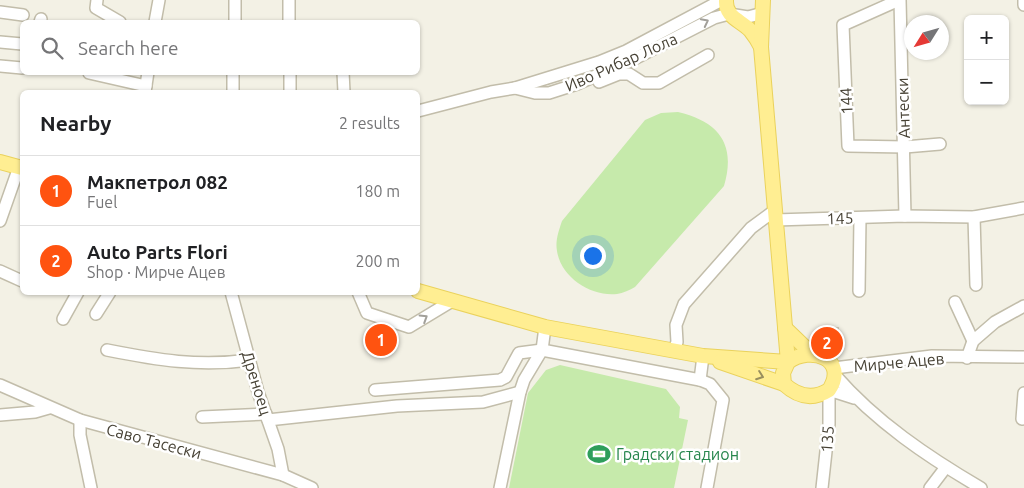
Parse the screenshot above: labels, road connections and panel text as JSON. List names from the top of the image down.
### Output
{
  "streets": {
    "street": [
      "Иво Рибар Лола",
      "144",
      "Антески",
      "145",
      "Мирче Ацев",
      "Дреноец",
      "135",
      "Саво Тасески"
    ]
  },
  "crossings": [
    ["144", "Антески"],
    ["Антески", "145"],
    ["Мирче Ацев", "135"],
    ["Дреноец", "Саво Тасески"]
  ],
  "places": {
    "sports": ["Градски стадион"]
  },
  "north": "bottom left",
  "page": {
    "map_buttons": ["+", "−"],
    "search": "Search here",
    "heading": ["Nearby", "2 results"],
    "list": [
      {
        "mark": "1",
        "name": "Макпетрол 082",
        "note": "Fuel",
        "value": "180 m"
      },
      {
        "mark": "2",
        "name": "Auto Parts Flori",
        "note": "Shop · Мирче Ацев",
        "value": "200 m"
      }
    ],
    "pins": ["1", "2"]
  }
}
